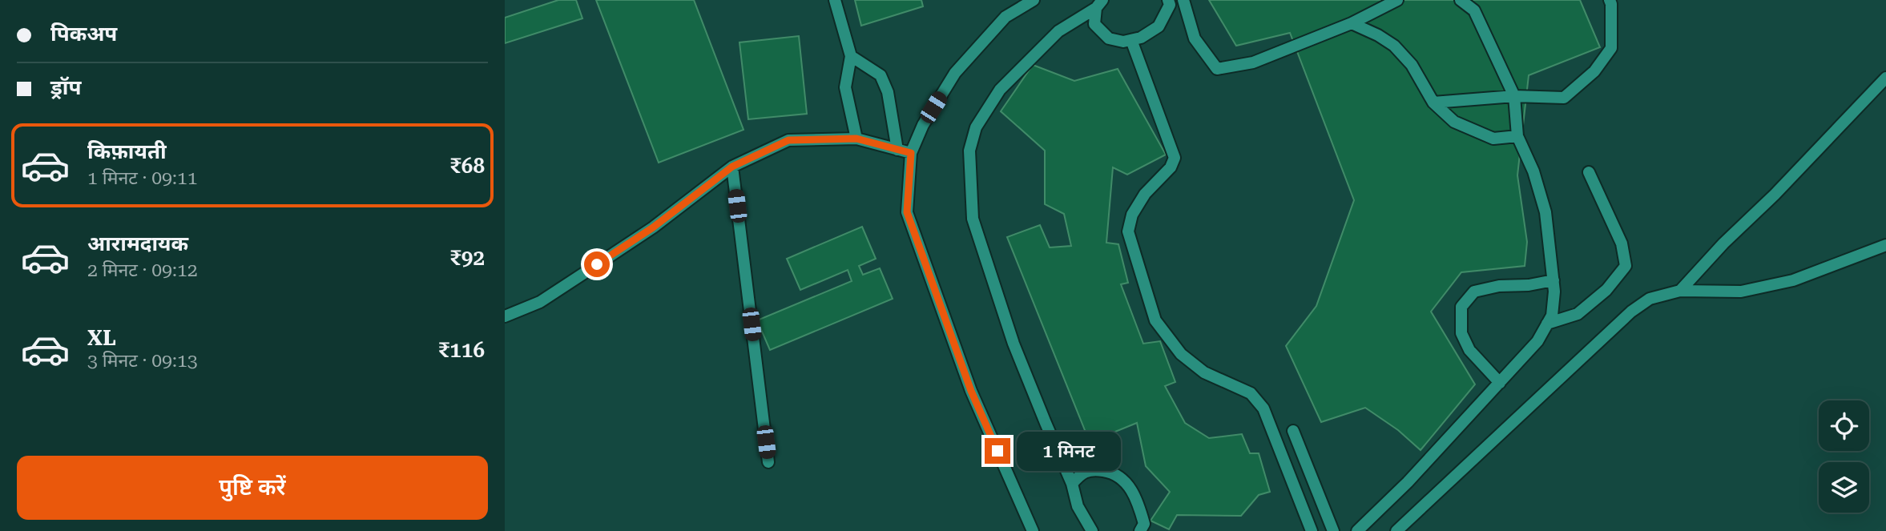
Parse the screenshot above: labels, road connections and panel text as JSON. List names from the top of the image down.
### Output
{
  "page": {
    "banner": ["पिकअप", "ड्रॉप"],
    "list": [
      {
        "name": "किफ़ायती",
        "note": "1 मिनट · 09:11",
        "value": "₹68"
      },
      {
        "name": "आरामदायक",
        "note": "2 मिनट · 09:12",
        "value": "₹92"
      },
      {
        "name": "XL",
        "note": "3 मिनट · 09:13",
        "value": "₹116"
      }
    ],
    "bubble": "1 मिनट",
    "buttons": "पुष्टि करें"
  }
}
